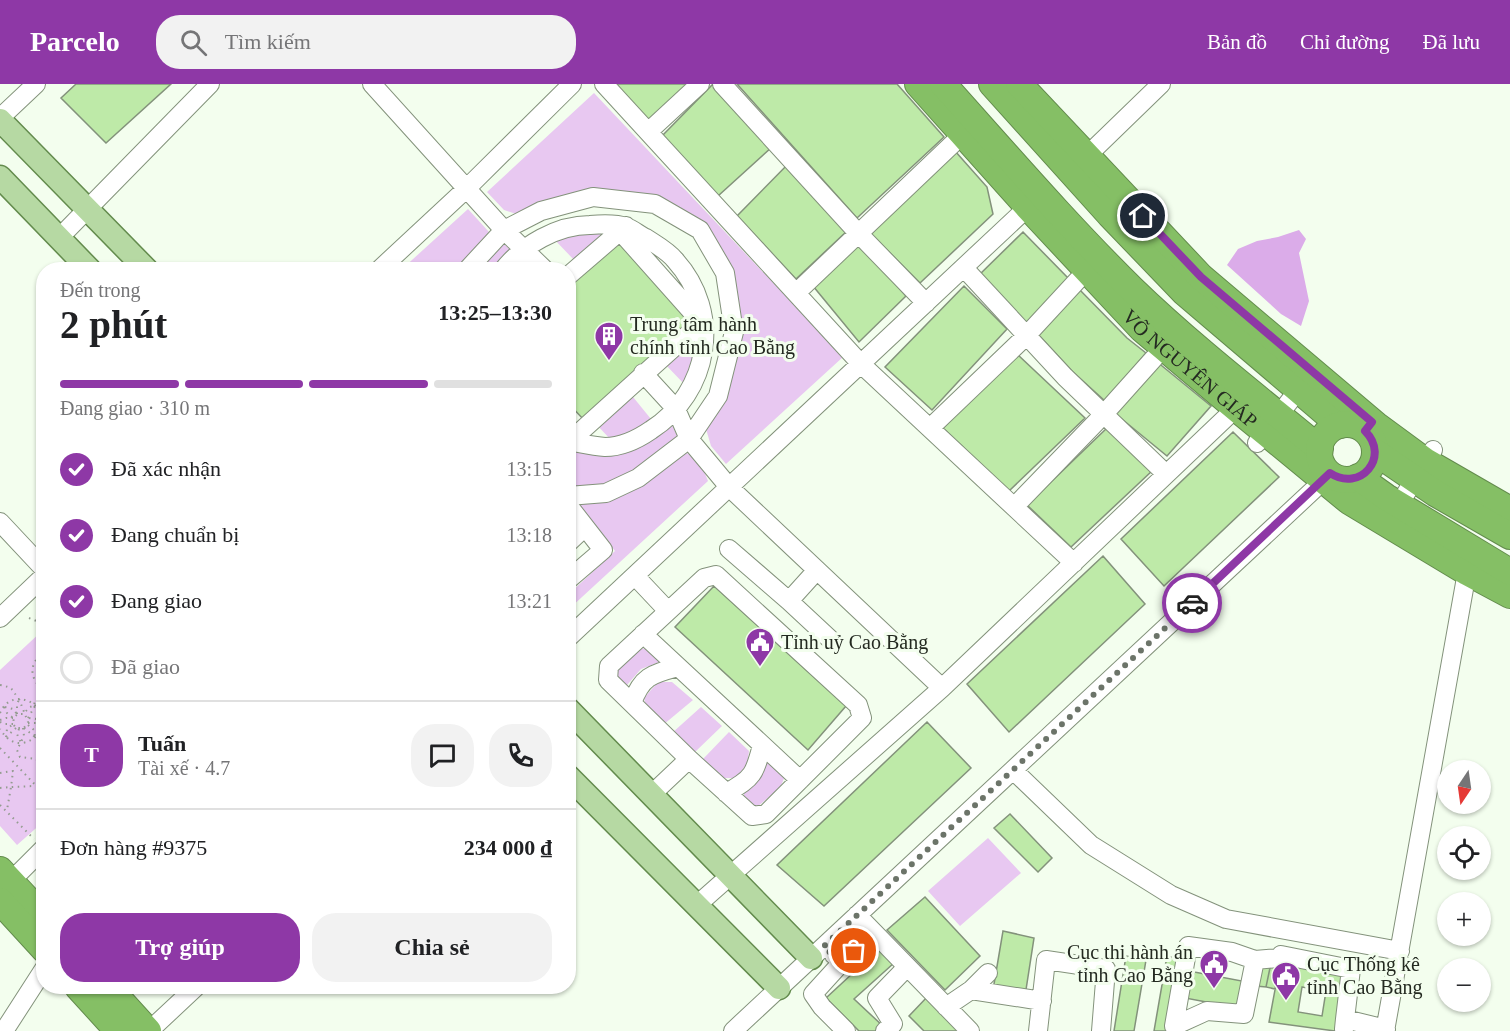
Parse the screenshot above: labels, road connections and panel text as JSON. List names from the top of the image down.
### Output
{
  "streets": {
    "highway": ["VÕ NGUYÊN GIÁP"]
  },
  "places": {
    "building": ["Trung tâm hành chính tỉnh Cao Bằng"],
    "public building": ["Tỉnh uỷ Cao Bằng", "Cục thi hành án tỉnh Cao Bằng", "Cục Thống kê tỉnh Cao Bằng"]
  },
  "north": "bottom",
  "page": {
    "header": "Parcelo",
    "search": "Tìm kiếm",
    "nav": ["Bản đồ", "Chỉ đường", "Đã lưu"],
    "heading": ["2 phút", "Đến trong", "13:25–13:30"],
    "panel": [
      "Tuấn",
      "Tài xế · 4.7",
      "Đơn hàng #9375",
      "234 000 ₫"
    ],
    "bar": "Đang giao · 310 m",
    "list": [
      ["Đã xác nhận", "13:15"],
      ["Đang chuẩn bị", "13:18"],
      ["Đang giao", "13:21"],
      "Đã giao"
    ],
    "round": "T",
    "map_buttons": ["+", "−"],
    "buttons": ["Trợ giúp", "Chia sẻ"]
  }
}
